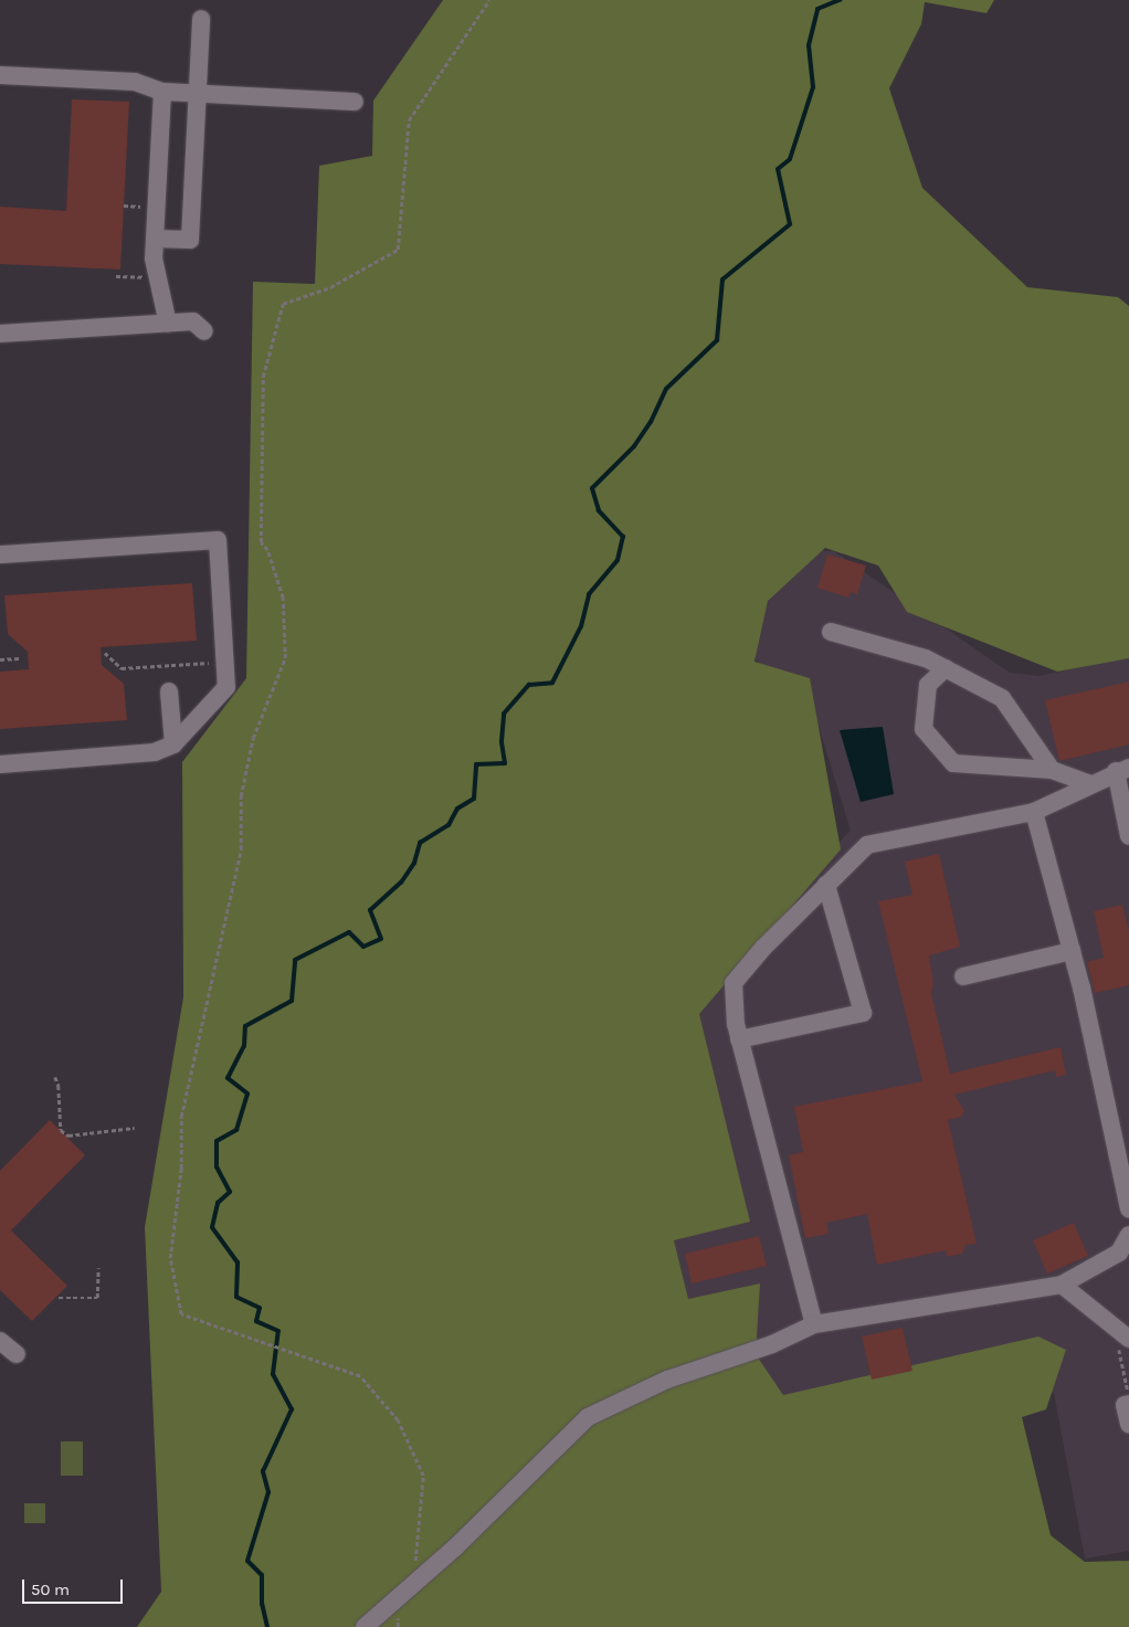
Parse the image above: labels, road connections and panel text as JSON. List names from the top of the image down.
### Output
{
  "scale_bar": "50 m"
}
